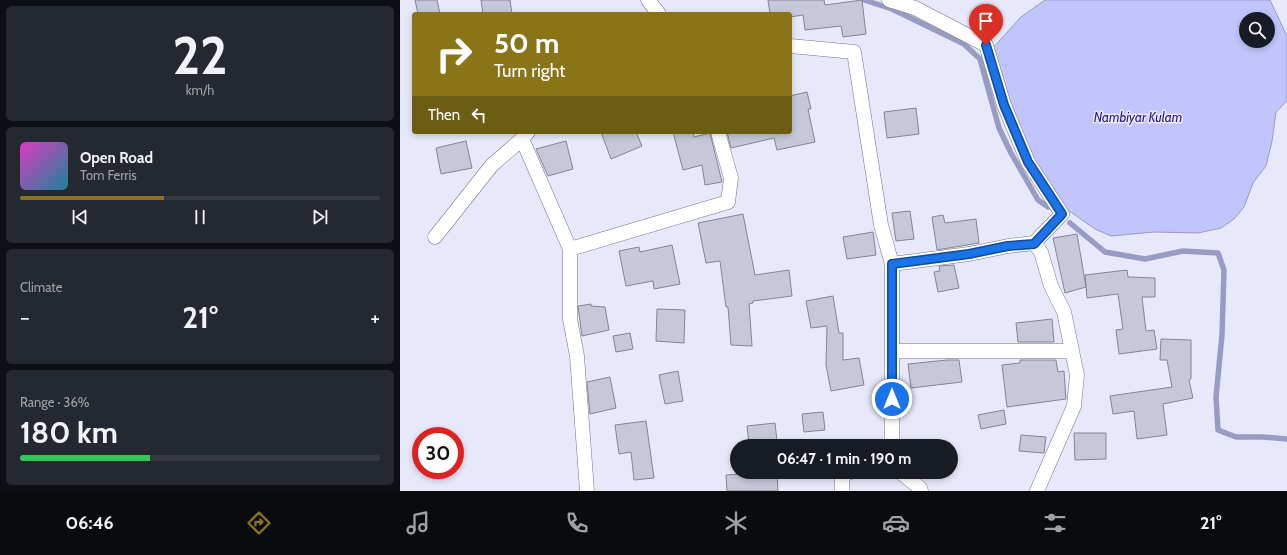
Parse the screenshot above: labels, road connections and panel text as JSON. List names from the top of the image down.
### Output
{
  "water": ["Nambiyar Kulam"],
  "page": {
    "tile": [
      ["22", "km/h"],
      "Climate",
      ["Range · 36%", "180 km"]
    ],
    "turn": ["50 m", "Turn right"],
    "then": "Then",
    "song": ["Open Road", "Tom Ferris"],
    "heat": ["−", "21°", "+"],
    "limit": "30",
    "trip": "06:47 · 1 min · 190 m",
    "tabs": ["06:46", "21°"]
  }
}
